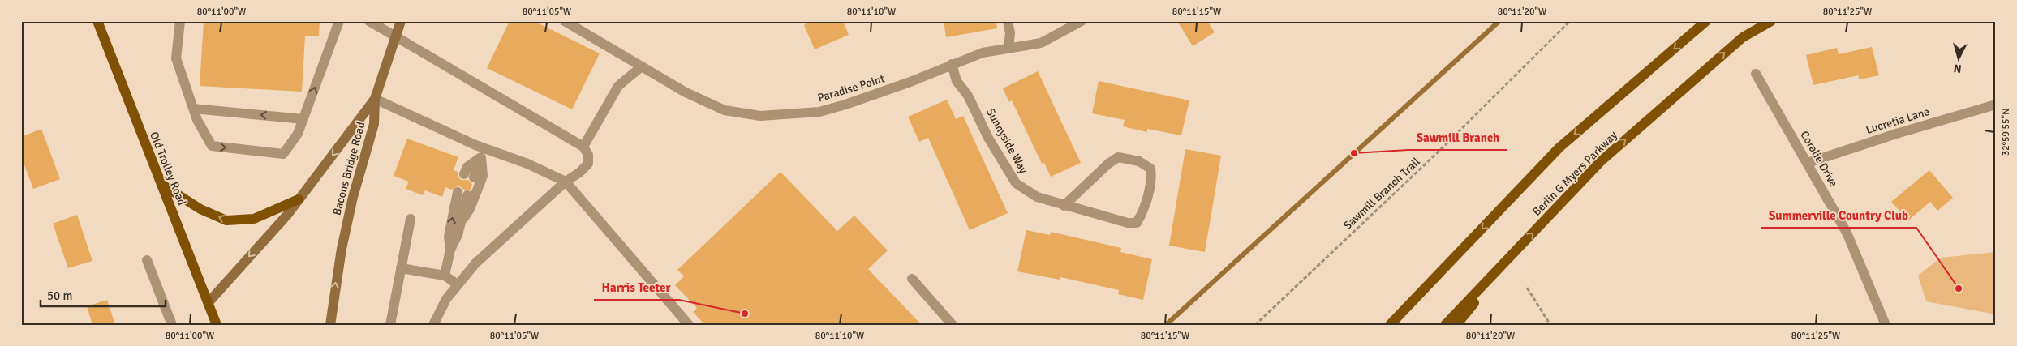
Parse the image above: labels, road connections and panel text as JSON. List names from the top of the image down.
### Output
{
  "streets": {
    "main road": ["Old Trolley Road", "Bacons Bridge Road", "Berlin G Myers Parkway"],
    "street": [
      "Paradise Point",
      "Lucretia Lane",
      "Sunnyside Way",
      "Coralie Drive"
    ],
    "path": ["Sawmill Branch Trail"]
  },
  "crossings": [
    ["Paradise Point", "Sunnyside Way"],
    ["Lucretia Lane", "Coralie Drive"]
  ],
  "one_way": ["Bacons Bridge Road"],
  "places": ["Sawmill Branch", "Summerville Country Club", "Harris Teeter"],
  "scale_bar": "50 m",
  "north": "bottom",
  "coordinates": [
    "80°11'00\"W",
    "80°11'05\"W",
    "80°11'10\"W",
    "80°11'15\"W",
    "80°11'20\"W",
    "80°11'25\"W",
    "32°59'55\"N"
  ]
}
